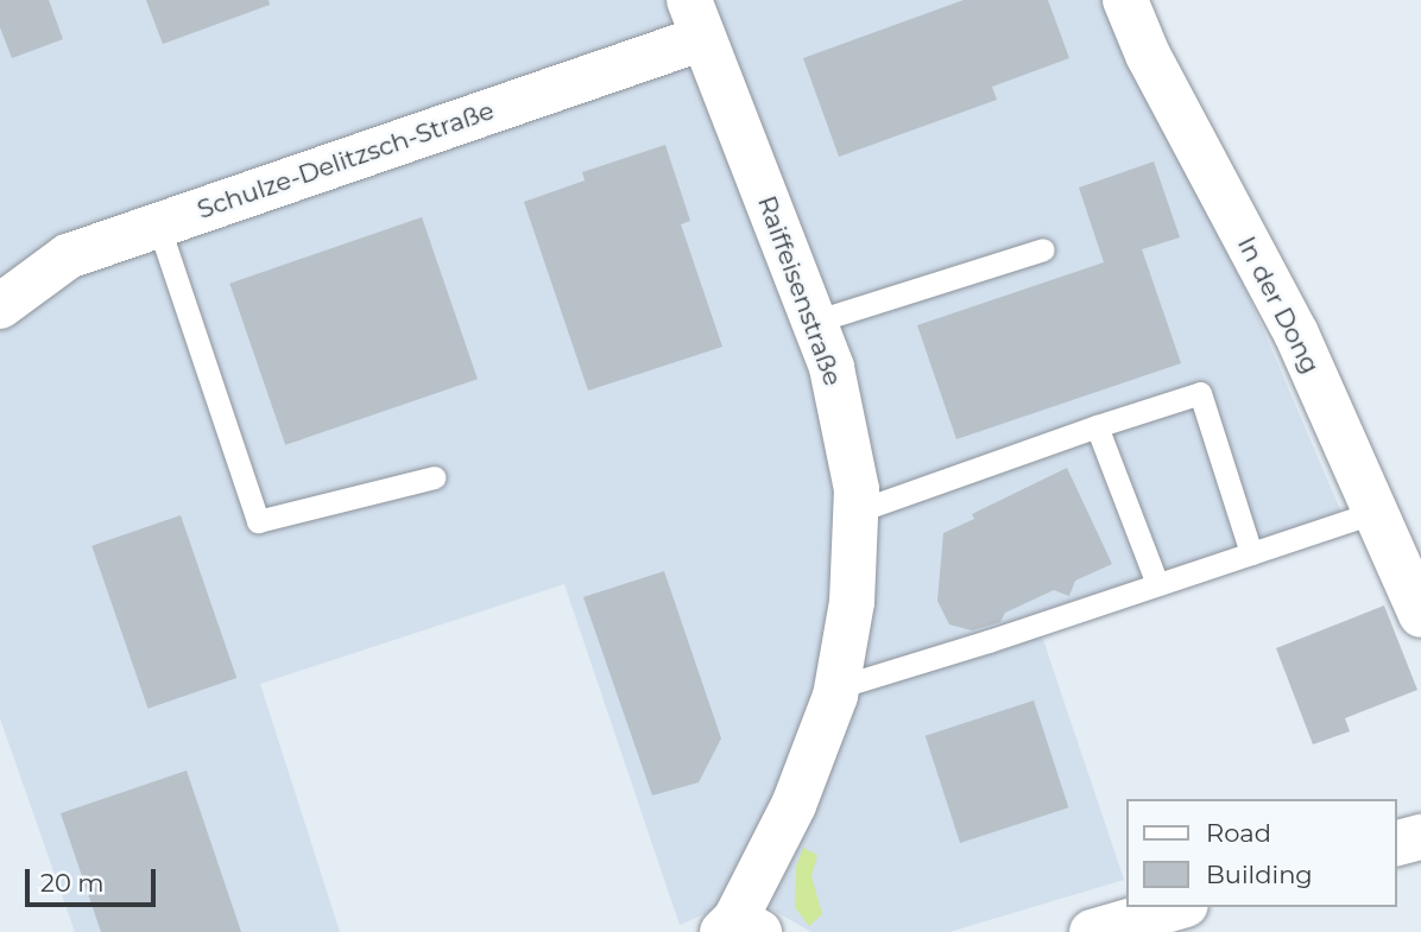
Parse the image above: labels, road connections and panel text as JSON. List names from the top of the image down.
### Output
{
  "streets": {
    "street": ["Schulze-Delitzsch-Straße", "Raiffeisenstraße", "In der Dong"]
  },
  "crossings": [
    ["Schulze-Delitzsch-Straße", "Raiffeisenstraße"]
  ],
  "legend": ["Road", "Building"],
  "scale_bar": "20 m"
}
